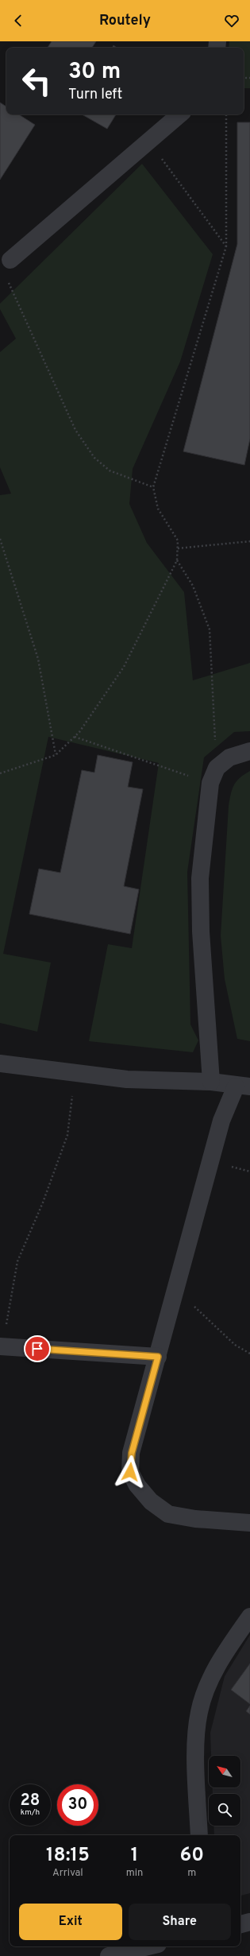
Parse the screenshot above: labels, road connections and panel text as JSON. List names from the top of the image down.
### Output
{
  "north": "top left",
  "page": {
    "header": "Routely",
    "turn": ["30 m", "Turn left"],
    "speed": "28 km/h",
    "limit": "30",
    "eta": [
      "18:15",
      "Arrival",
      "1",
      "min",
      "60",
      "m"
    ],
    "buttons": ["Exit", "Share"]
  }
}
